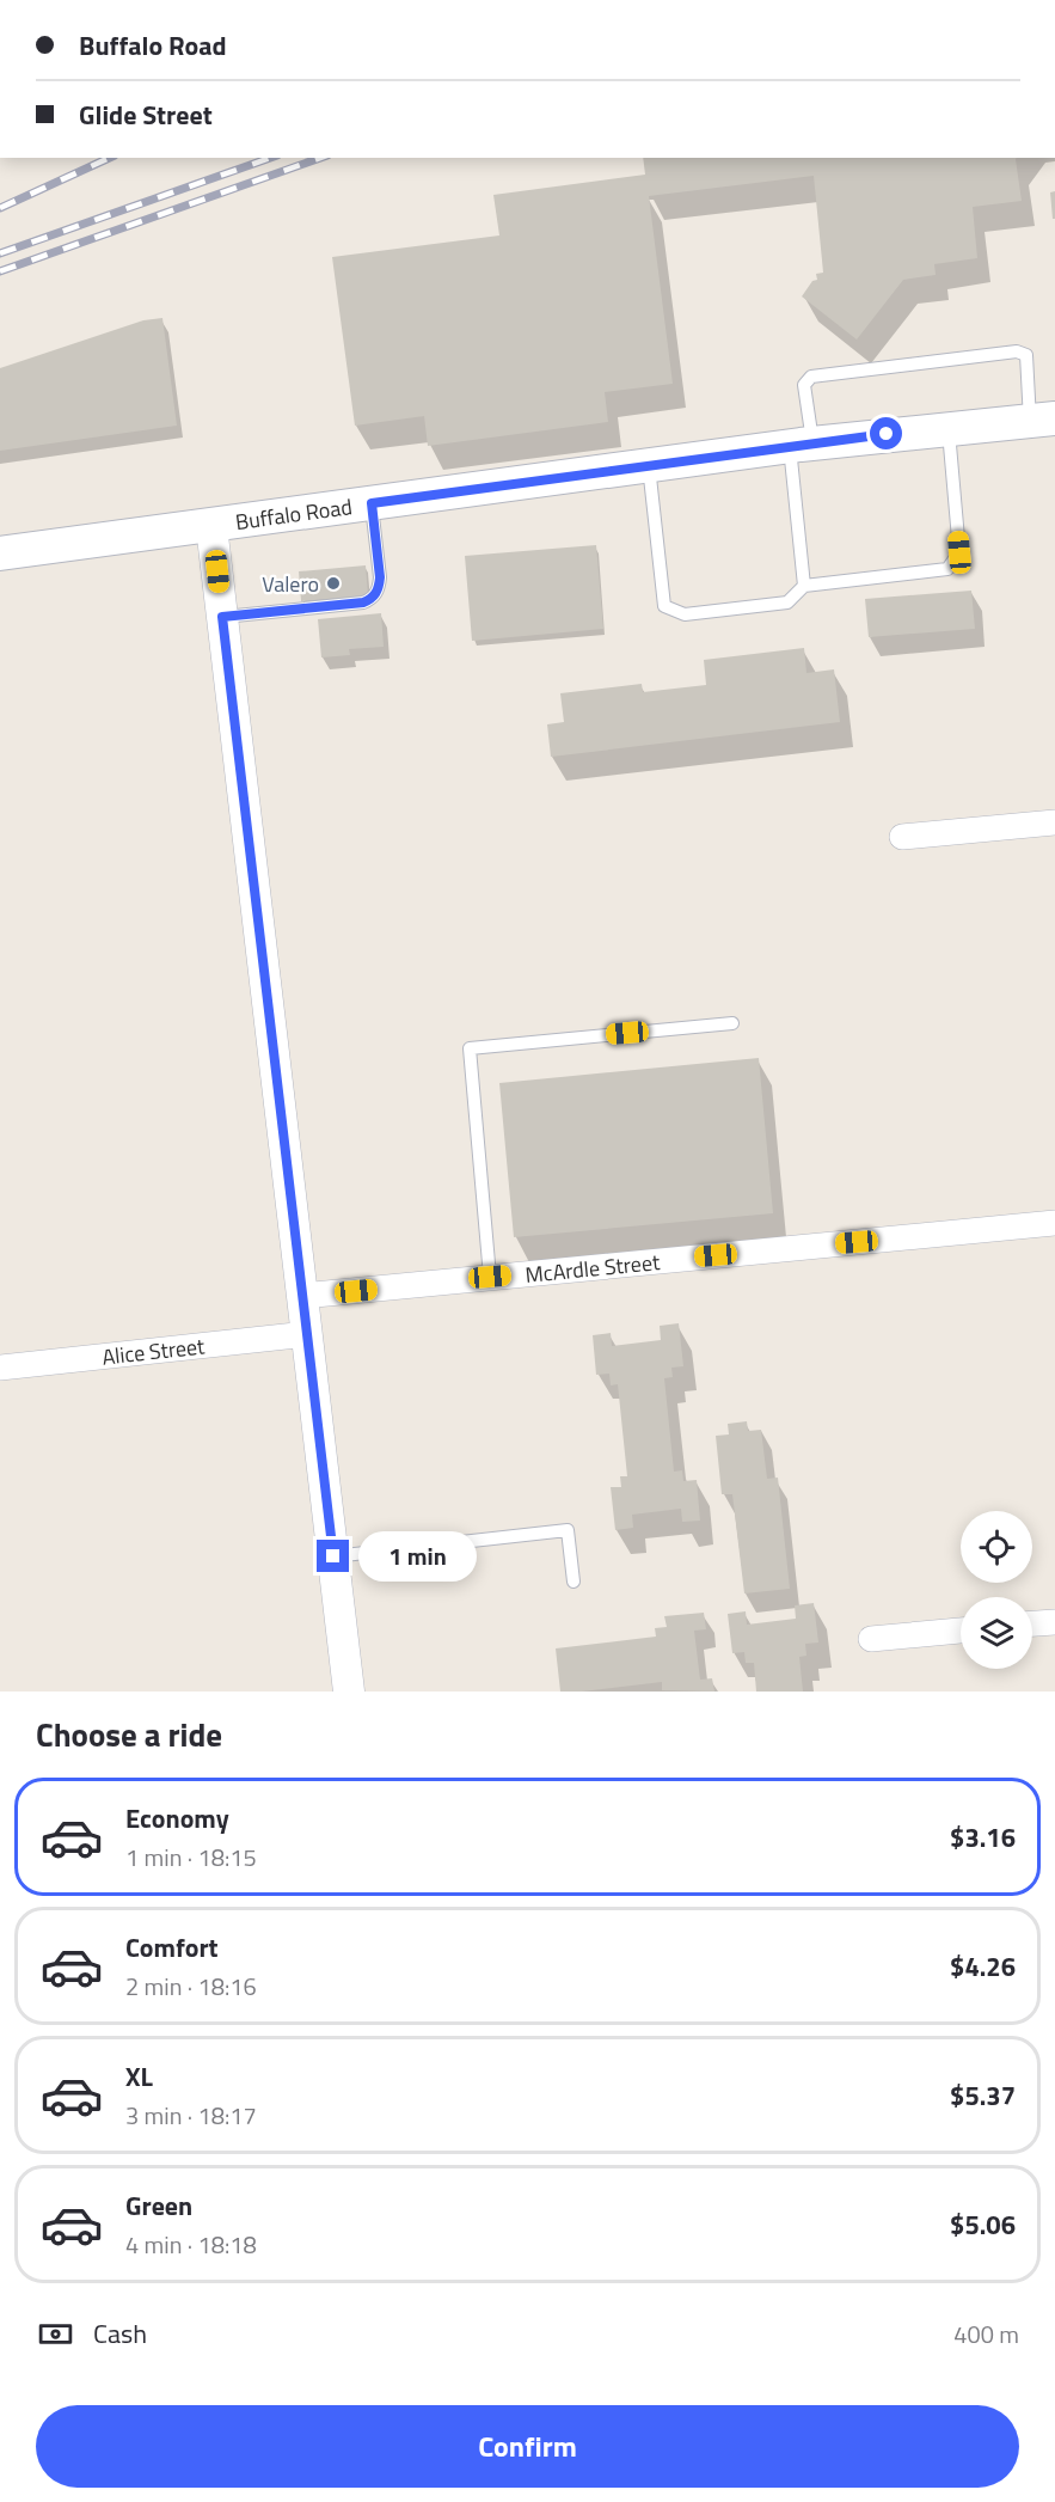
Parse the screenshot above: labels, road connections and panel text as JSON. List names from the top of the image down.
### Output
{
  "streets": {
    "main road": ["Buffalo Road"],
    "street": ["McArdle Street", "Alice Street"]
  },
  "places": ["Valero"],
  "page": {
    "banner": ["Buffalo Road", "Glide Street"],
    "bubble": "1 min",
    "heading": "Choose a ride",
    "list": [
      {
        "name": "Economy",
        "note": "1 min · 18:15",
        "value": "$3.16"
      },
      {
        "name": "Comfort",
        "note": "2 min · 18:16",
        "value": "$4.26"
      },
      {
        "name": "XL",
        "note": "3 min · 18:17",
        "value": "$5.37"
      },
      {
        "name": "Green",
        "note": "4 min · 18:18",
        "value": "$5.06"
      }
    ],
    "pay": ["Cash", "400 m"],
    "buttons": "Confirm"
  }
}
